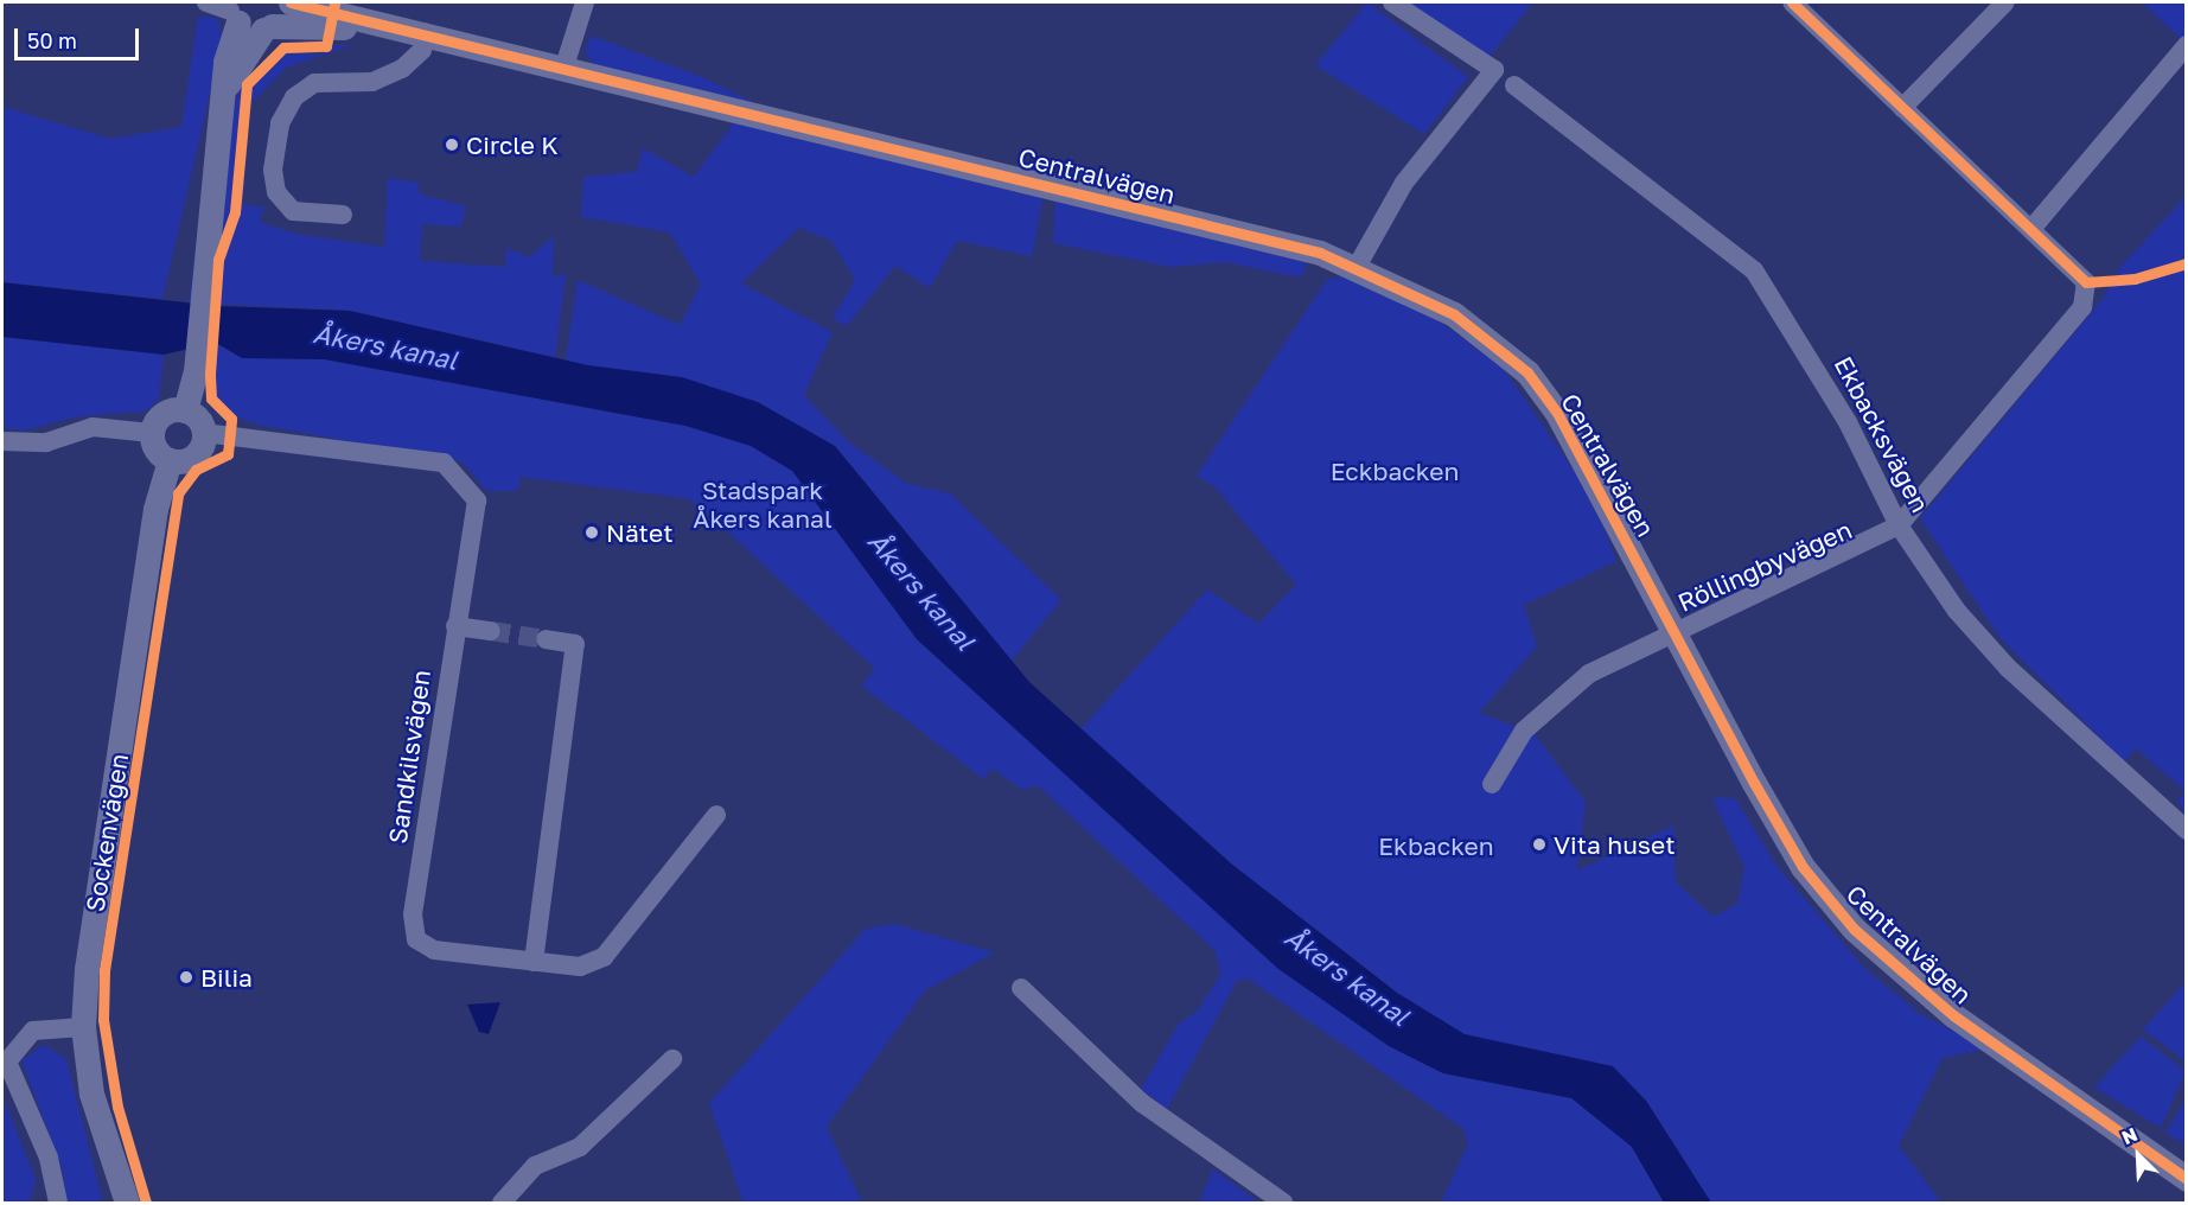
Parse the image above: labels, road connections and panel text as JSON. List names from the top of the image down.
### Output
{
  "streets": {
    "street": [
      "Centralvägen",
      "Ekbacksvägen",
      "Röllingbyvägen",
      "Sandkilsvägen",
      "Sockenvägen"
    ]
  },
  "crossings": [
    ["Centralvägen", "Röllingbyvägen"],
    ["Ekbacksvägen", "Röllingbyvägen"],
    ["Sandkilsvägen", "Sockenvägen"]
  ],
  "water": ["Åkers kanal"],
  "parks": ["Eckbacken", "Stadspark Åkers kanal", "Ekbacken"],
  "places": [
    "Circle K",
    "Nätet",
    "Vita huset",
    "Bilia"
  ],
  "scale_bar": "50 m",
  "north": "top left"
}
